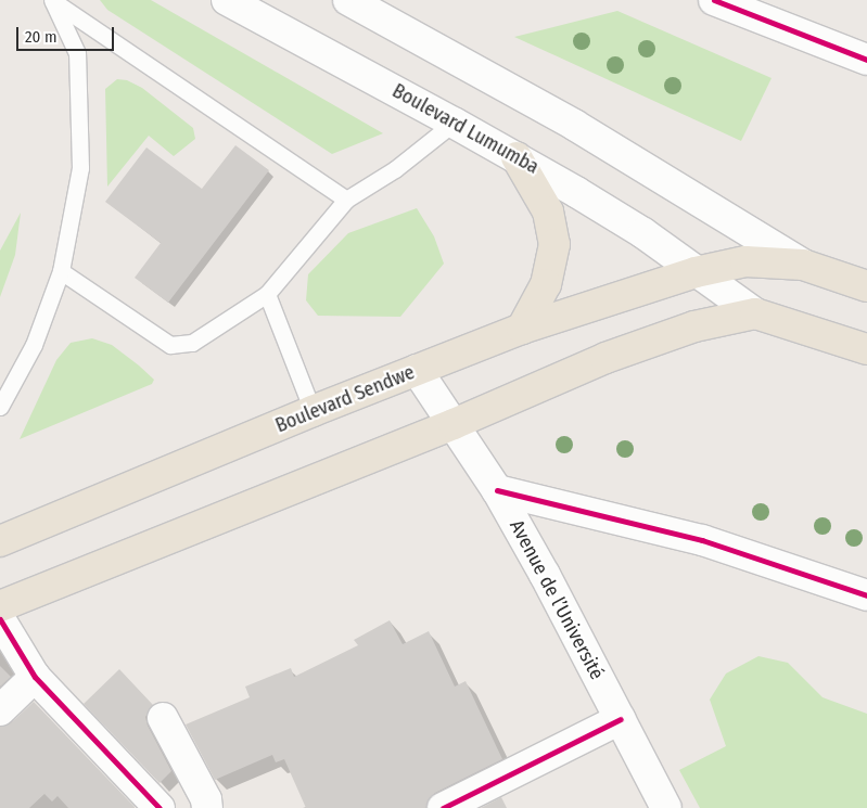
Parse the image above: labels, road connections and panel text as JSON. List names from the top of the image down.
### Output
{
  "streets": {
    "highway": ["Boulevard Lumumba", "Boulevard Sendwe"],
    "main road": ["Avenue de l’Université"]
  },
  "crossings": [
    ["Boulevard Lumumba", "Boulevard Sendwe"],
    ["Boulevard Lumumba", "Avenue de l’Université"],
    ["Boulevard Sendwe", "Avenue de l’Université"]
  ],
  "scale_bar": "20 m"
}
